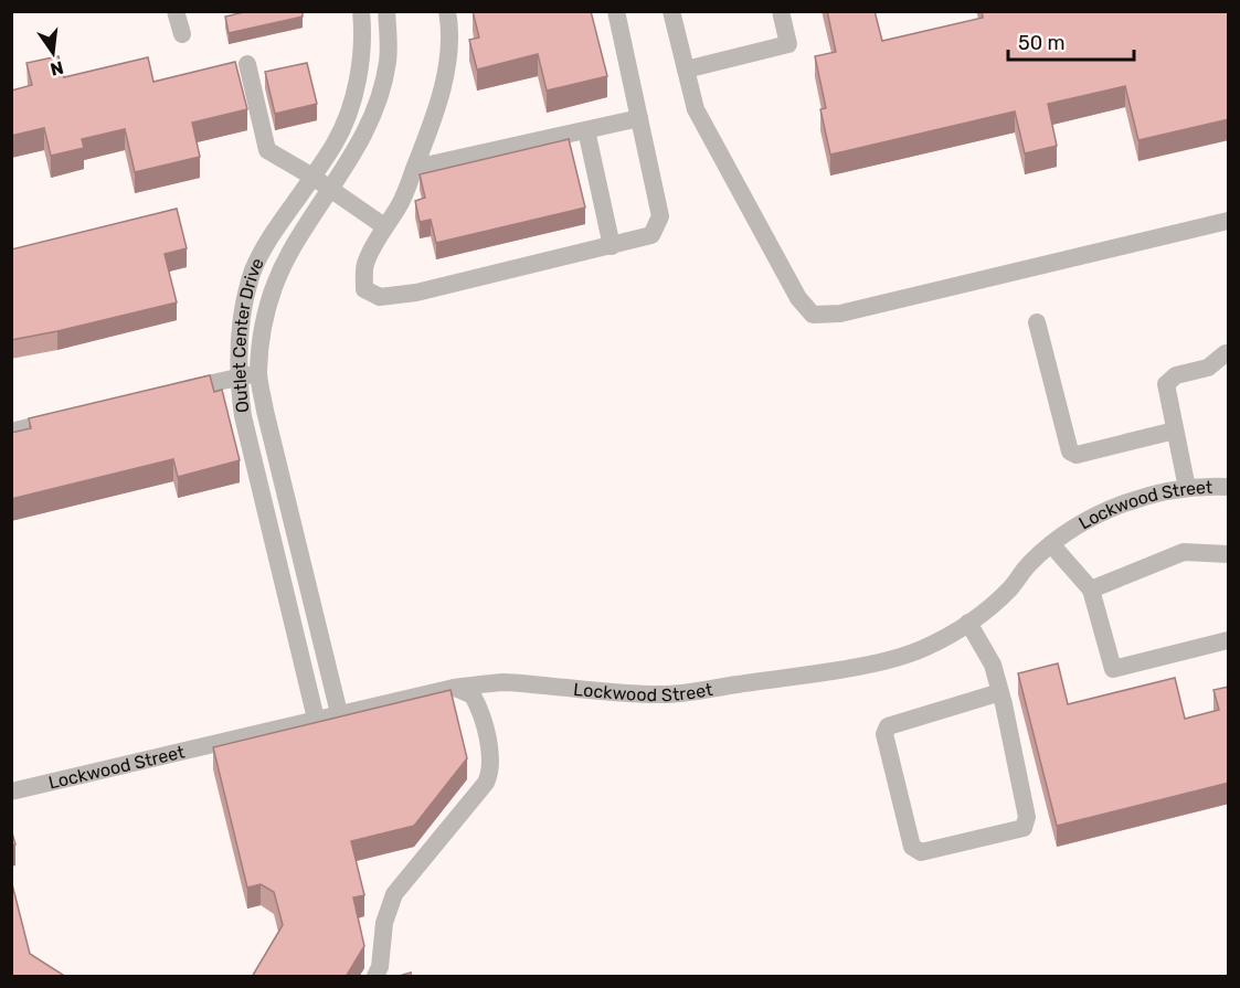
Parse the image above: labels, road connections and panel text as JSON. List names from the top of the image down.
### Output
{
  "streets": {
    "street": ["Outlet Center Drive", "Lockwood Street"]
  },
  "crossings": [
    ["Outlet Center Drive", "Lockwood Street"]
  ],
  "scale_bar": "50 m",
  "north": "bottom"
}
